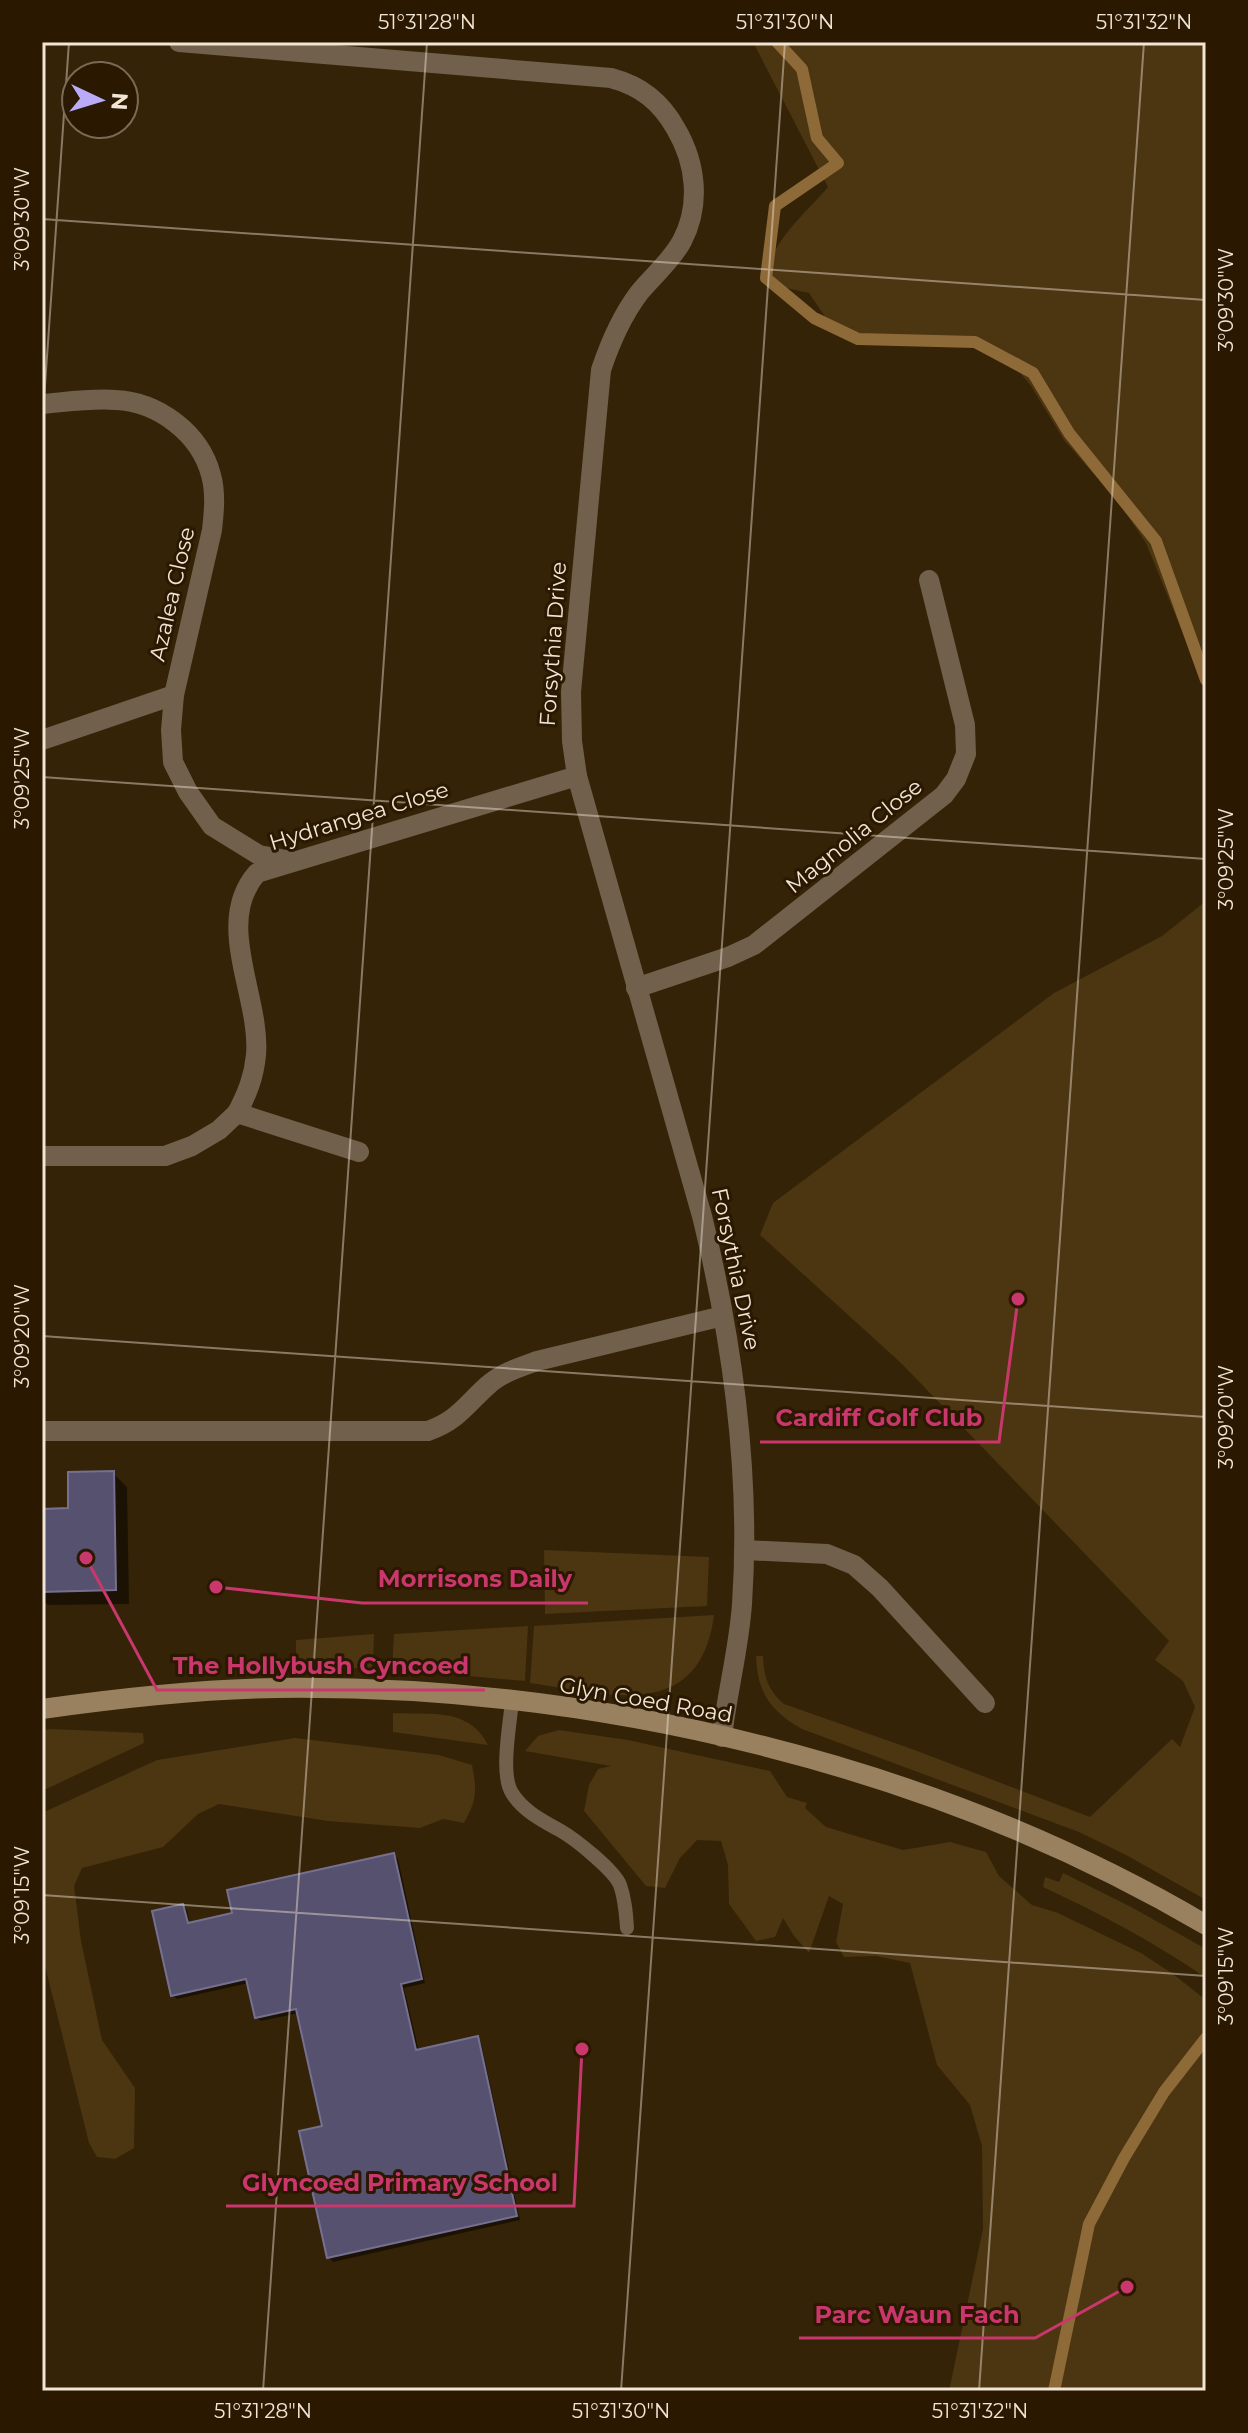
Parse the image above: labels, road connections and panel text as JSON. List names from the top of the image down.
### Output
{
  "streets": {
    "street": [
      "Azalea Close",
      "Forsythia Drive",
      "Hydrangea Close",
      "Magnolia Close",
      "Glyn Coed Road"
    ]
  },
  "crossings": [
    ["Azalea Close", "Hydrangea Close"],
    ["Forsythia Drive", "Hydrangea Close"],
    ["Forsythia Drive", "Magnolia Close"],
    ["Forsythia Drive", "Glyn Coed Road"]
  ],
  "places": [
    "Cardiff Golf Club",
    "The Hollybush Cyncoed",
    "Morrisons Daily",
    "Glyncoed Primary School",
    "Parc Waun Fach"
  ],
  "north": "right",
  "coordinates": [
    "51°31'28\"N",
    "51°31'30\"N",
    "51°31'32\"N",
    "3°09'30\"W",
    "3°09'25\"W",
    "3°09'20\"W",
    "3°09'15\"W"
  ]
}
